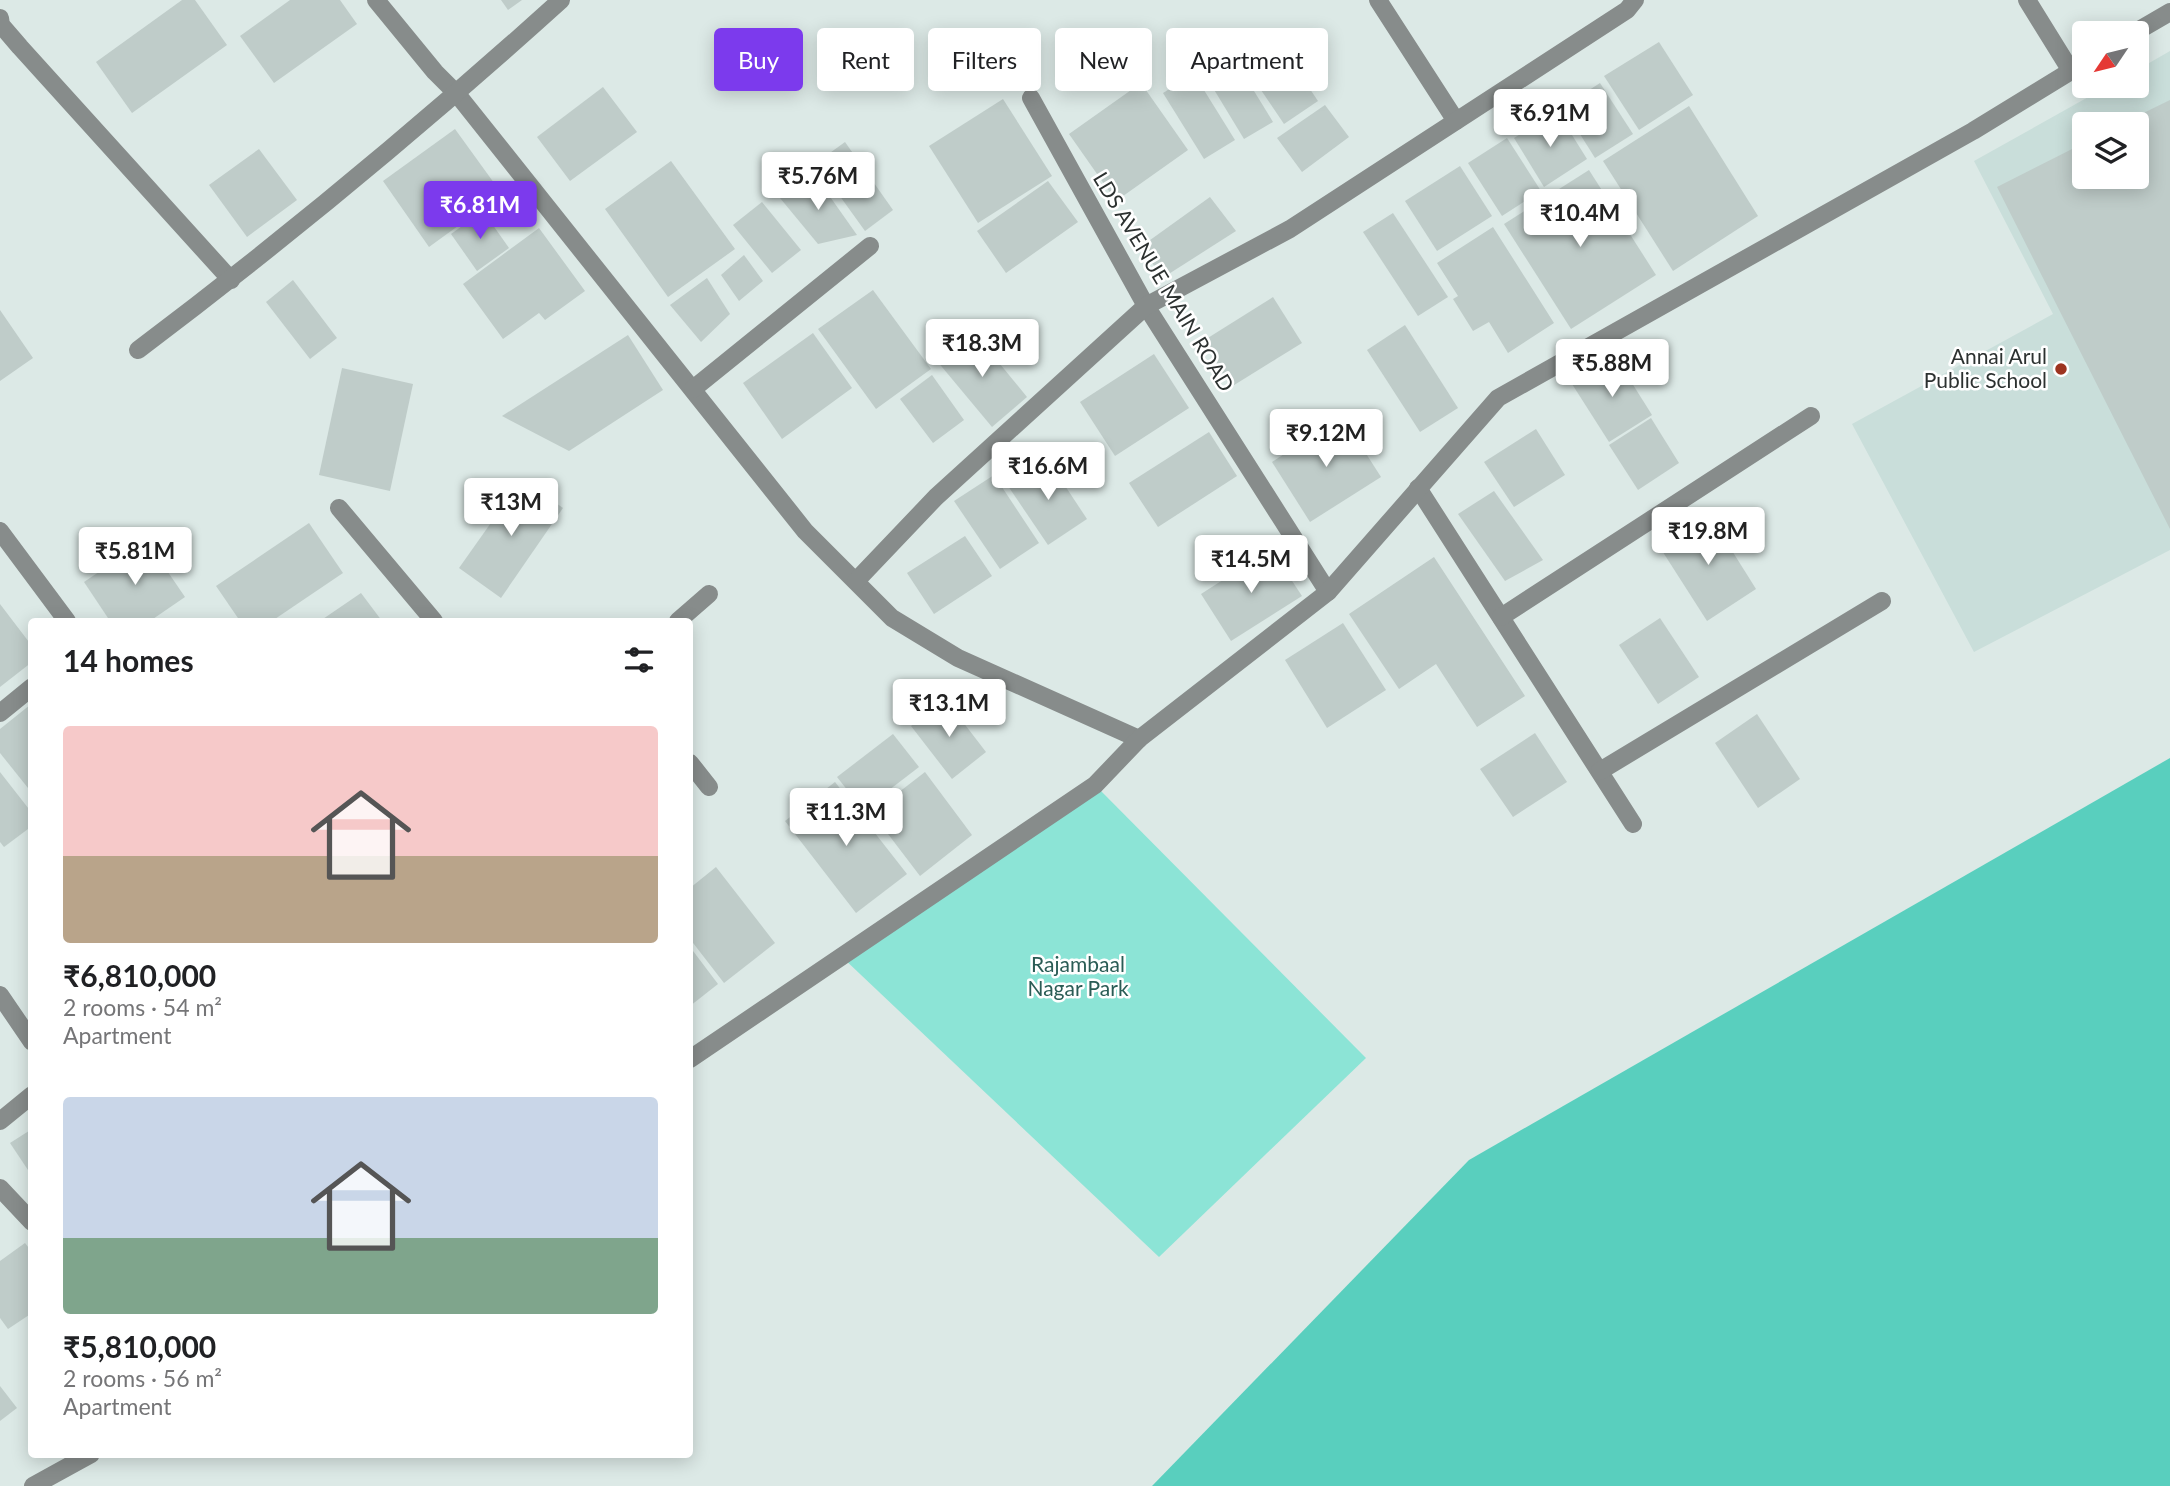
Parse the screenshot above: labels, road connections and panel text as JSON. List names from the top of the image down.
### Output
{
  "streets": {
    "street": ["LDS AVENUE MAIN ROAD"]
  },
  "parks": ["Rajambaal Nagar Park"],
  "places": ["Annai Arul Public School"],
  "north": "bottom left",
  "page": {
    "chip": [
      "Buy",
      "Rent",
      "Filters",
      "New",
      "Apartment"
    ],
    "price": [
      "₹6.91M",
      "₹5.76M",
      "₹6.81M",
      "₹10.4M",
      "₹18.3M",
      "₹5.88M",
      "₹9.12M",
      "₹16.6M",
      "₹13M",
      "₹19.8M",
      "₹5.81M",
      "₹14.5M",
      "₹13.1M",
      "₹11.3M"
    ],
    "heading": "14 homes",
    "list": [
      {
        "name": "₹6,810,000",
        "note": "2 rooms · 54 m² · Apartment"
      },
      {
        "name": "₹5,810,000",
        "note": "2 rooms · 56 m² · Apartment"
      }
    ]
  }
}
